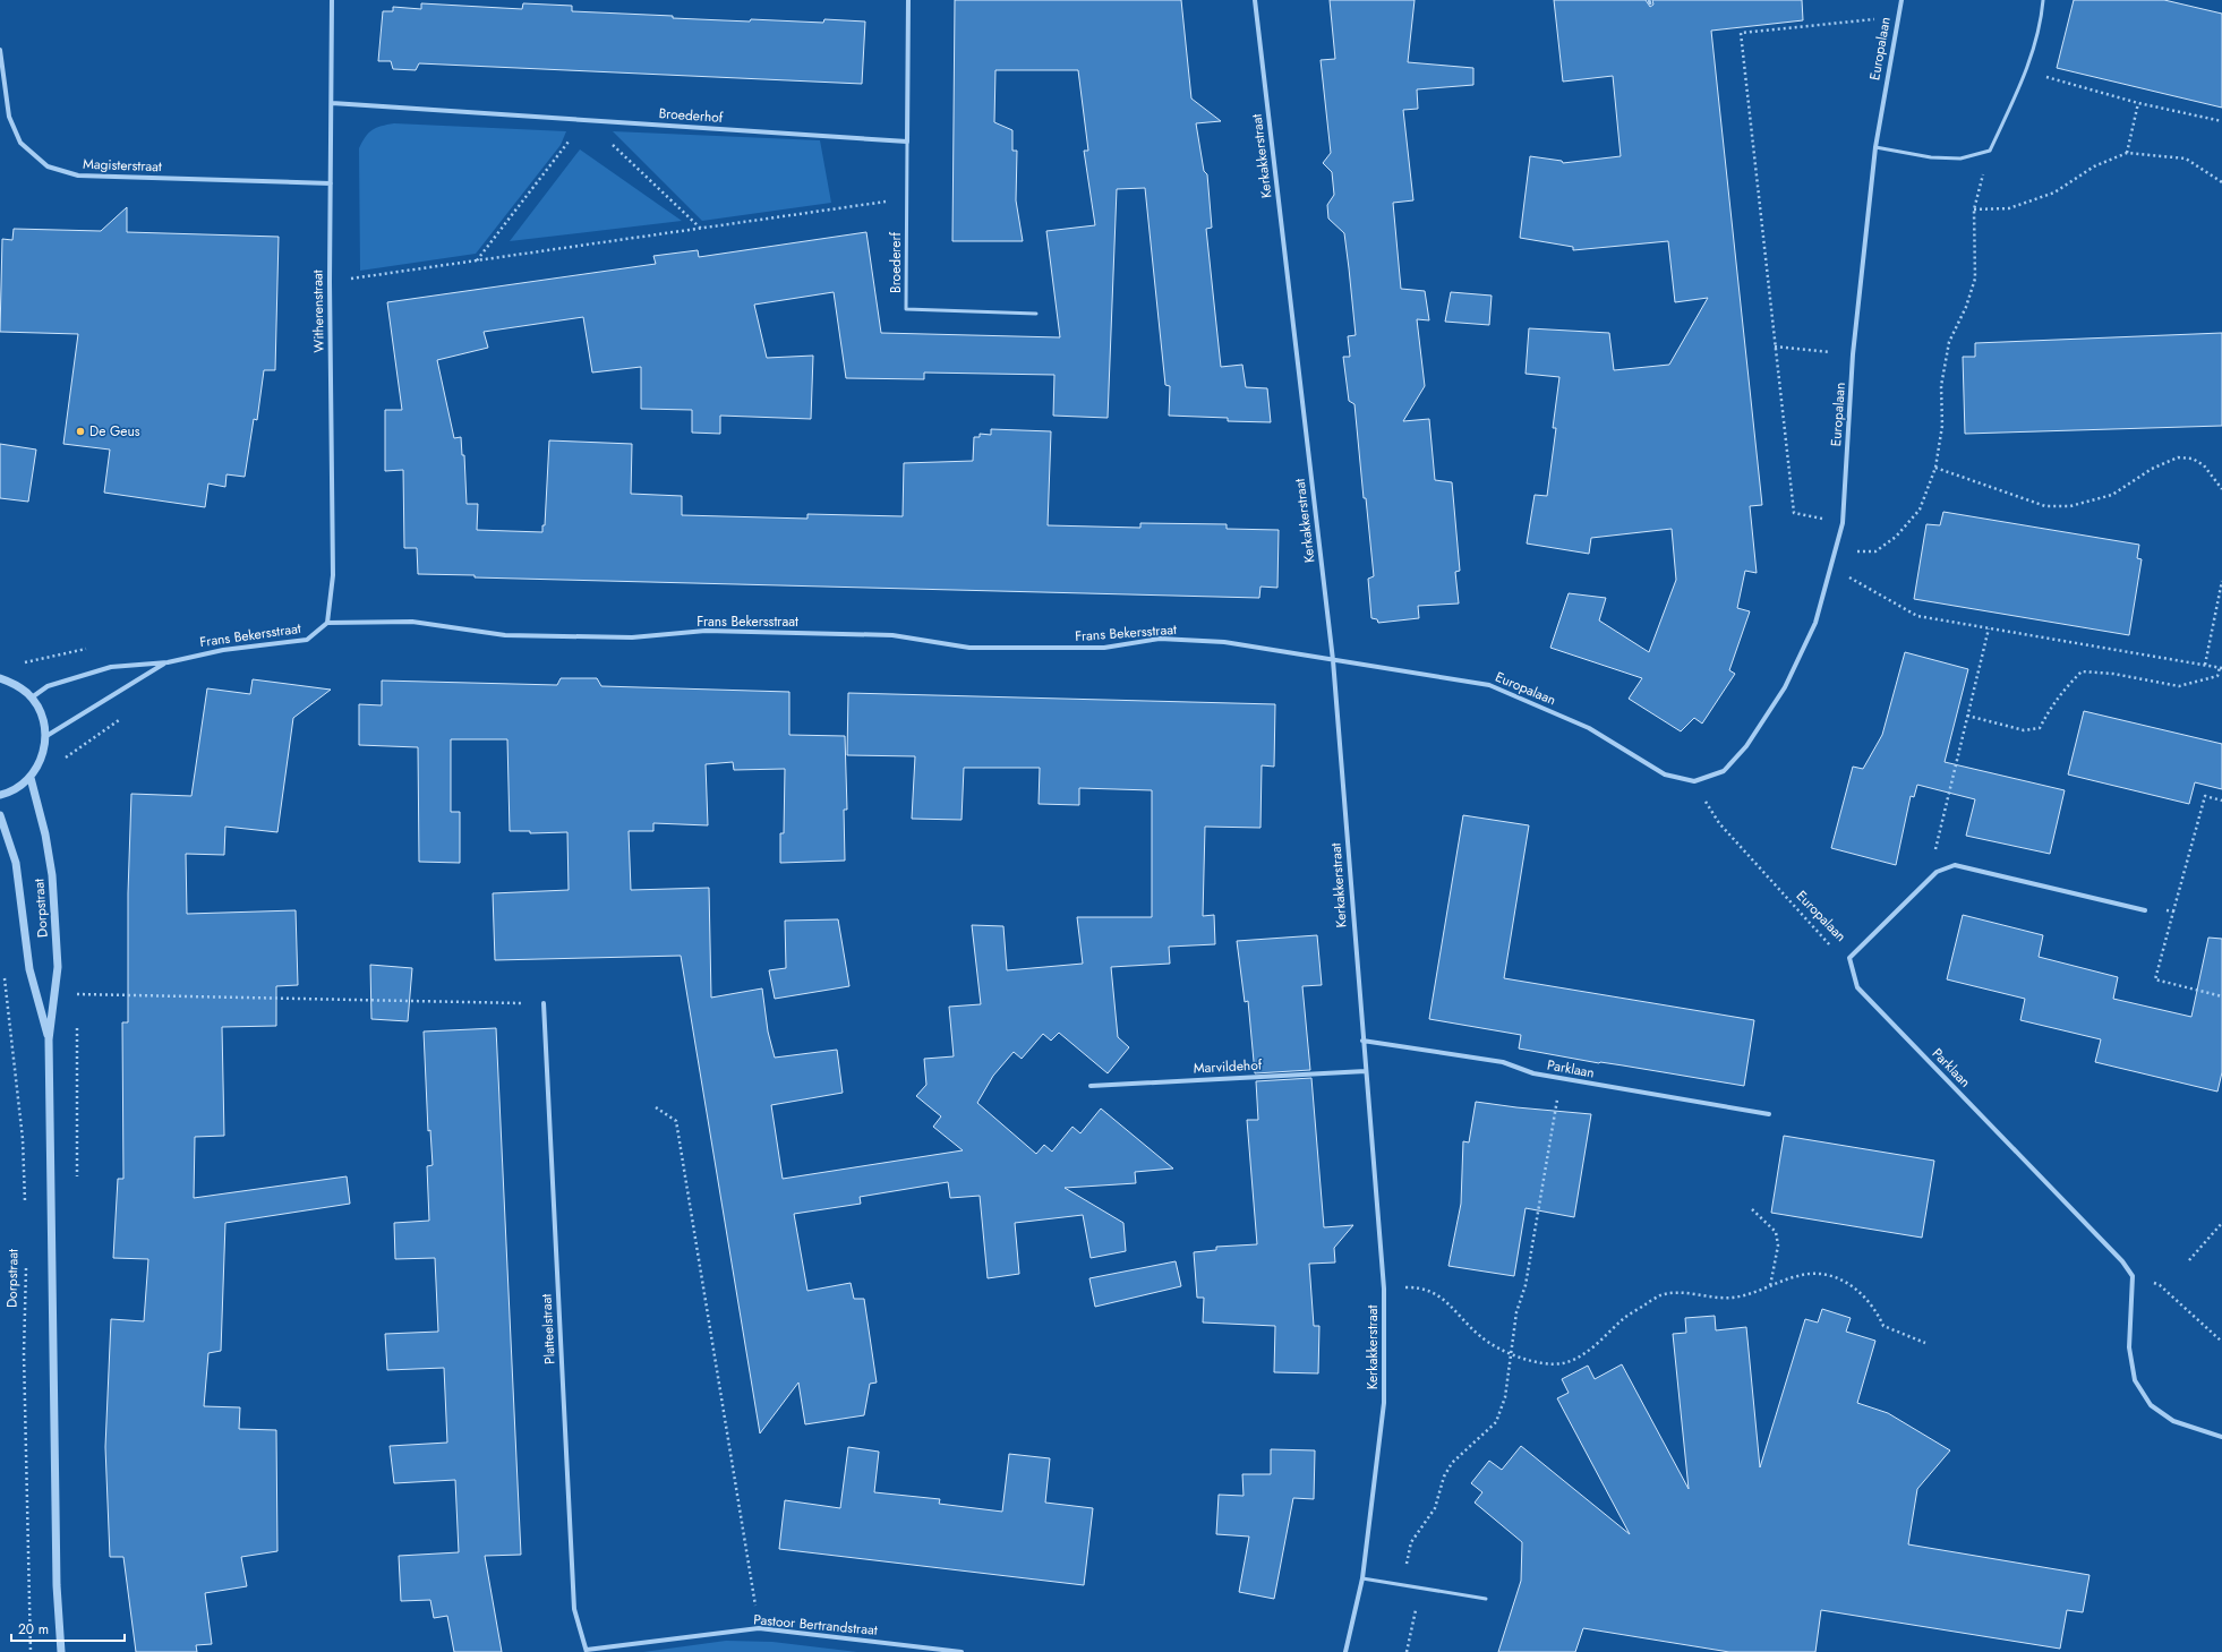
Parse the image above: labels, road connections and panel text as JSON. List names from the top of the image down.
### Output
{
  "streets": {
    "street": [
      "Europalaan",
      "Broederhof",
      "Kerkakkerstraat",
      "Magisterstraat",
      "Witherenstraat",
      "Frans Bekersstraat",
      "Dorpstraat",
      "Marvildehof",
      "Parklaan",
      "Platteelstraat",
      "Pastoor Bertrandstraat"
    ],
    "lane": ["Broedererf"]
  },
  "crossings": [
    ["Europalaan", "Kerkakkerstraat"],
    ["Europalaan", "Frans Bekersstraat"],
    ["Europalaan", "Parklaan"],
    ["Broederhof", "Broedererf"],
    ["Broederhof", "Witherenstraat"],
    ["Kerkakkerstraat", "Frans Bekersstraat"],
    ["Kerkakkerstraat", "Marvildehof"],
    ["Kerkakkerstraat", "Parklaan"],
    ["Magisterstraat", "Witherenstraat"],
    ["Witherenstraat", "Frans Bekersstraat"],
    ["Platteelstraat", "Pastoor Bertrandstraat"]
  ],
  "places": ["De Geus"],
  "scale_bar": "20 m"
}
